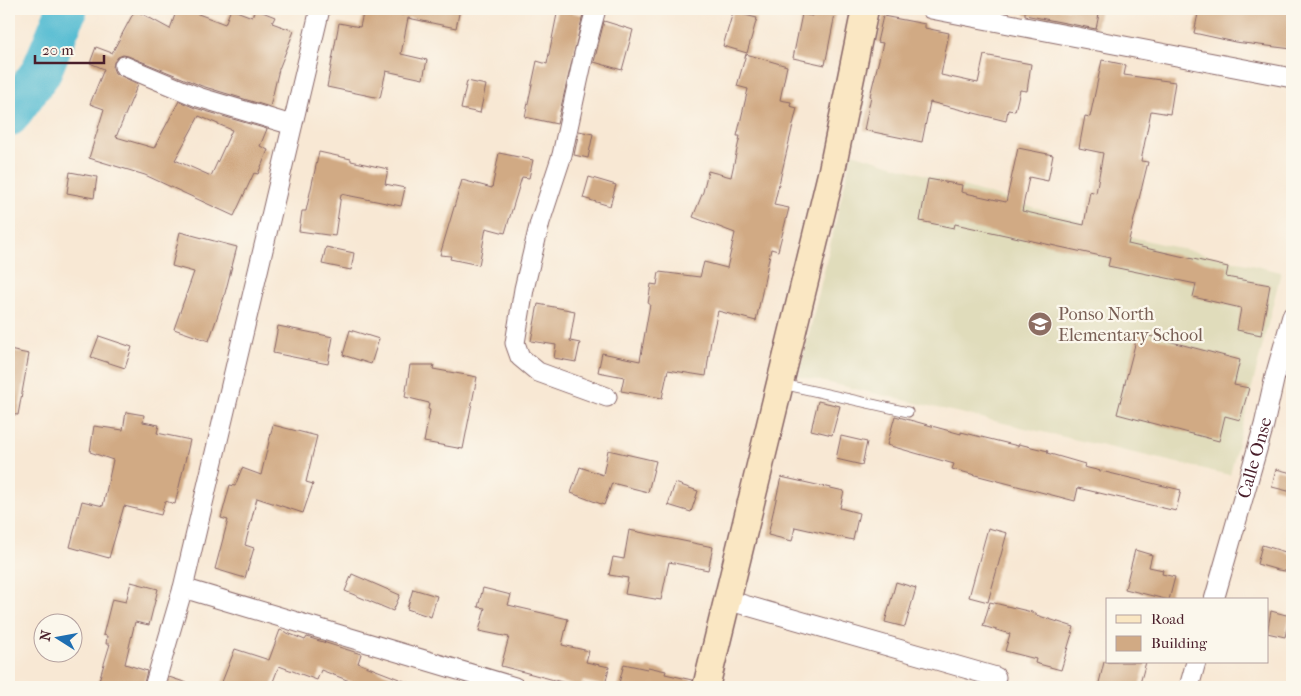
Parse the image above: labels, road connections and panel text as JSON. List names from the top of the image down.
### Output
{
  "streets": {
    "street": ["Calle Onse"]
  },
  "places": {
    "school or university": ["Ponso North Elementary School"]
  },
  "legend": ["Road", "Building"],
  "scale_bar": "20 m",
  "north": "left"
}
